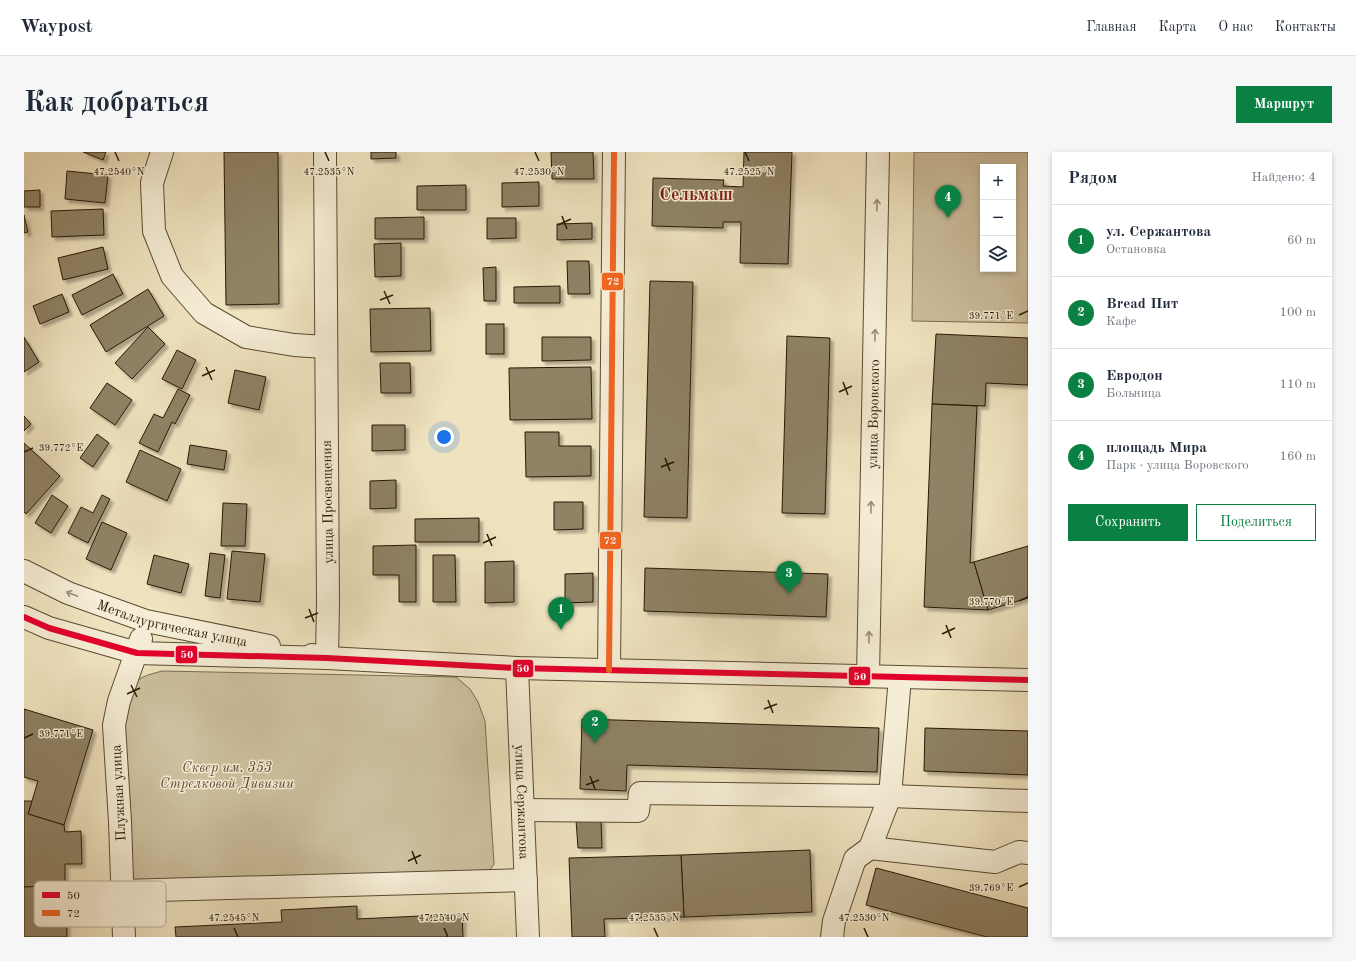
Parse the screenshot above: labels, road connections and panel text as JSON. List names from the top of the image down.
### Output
{
  "streets": {
    "street": [
      "улица Воровского",
      "улица Просвещения",
      "Металлургическая улица",
      "Плужная улица",
      "улица Сержантова"
    ]
  },
  "crossings": [
    ["улица Воровского", "Металлургическая улица"],
    ["улица Просвещения", "Металлургическая улица"],
    ["Металлургическая улица", "Плужная улица"],
    ["Металлургическая улица", "улица Сержантова"]
  ],
  "one_way": ["улица Воровского"],
  "districts": ["Сельмаш"],
  "parks": ["Сквер им. 353 Стрелковой Дивизии"],
  "lines": ["transit line 72", "transit line 50"],
  "legend": ["50", "72"],
  "page": {
    "header": "Waypost",
    "nav": [
      "Главная",
      "Карта",
      "О нас",
      "Контакты"
    ],
    "buttons": [
      "Маршрут",
      ["Сохранить", "Поделиться"]
    ],
    "title": "Как добраться",
    "heading": ["Рядом", "Найдено: 4"],
    "map_buttons": ["+", "−"],
    "pins": [
      "4",
      "3",
      "1",
      "2"
    ],
    "list": [
      {
        "mark": "1",
        "name": "ул. Сержантова",
        "note": "Остановка",
        "value": "60 m"
      },
      {
        "mark": "2",
        "name": "Bread Пит",
        "note": "Кафе",
        "value": "100 m"
      },
      {
        "mark": "3",
        "name": "Евродон",
        "note": "Больница",
        "value": "110 m"
      },
      {
        "mark": "4",
        "name": "площадь Мира",
        "note": "Парк · улица Воровского",
        "value": "160 m"
      }
    ]
  },
  "coordinates": [
    "47.2540°N",
    "47.2535°N",
    "47.2530°N",
    "47.2525°N",
    "39.771°E",
    "39.772°E",
    "39.770°E",
    "39.769°E",
    "47.2545°N"
  ]
}
